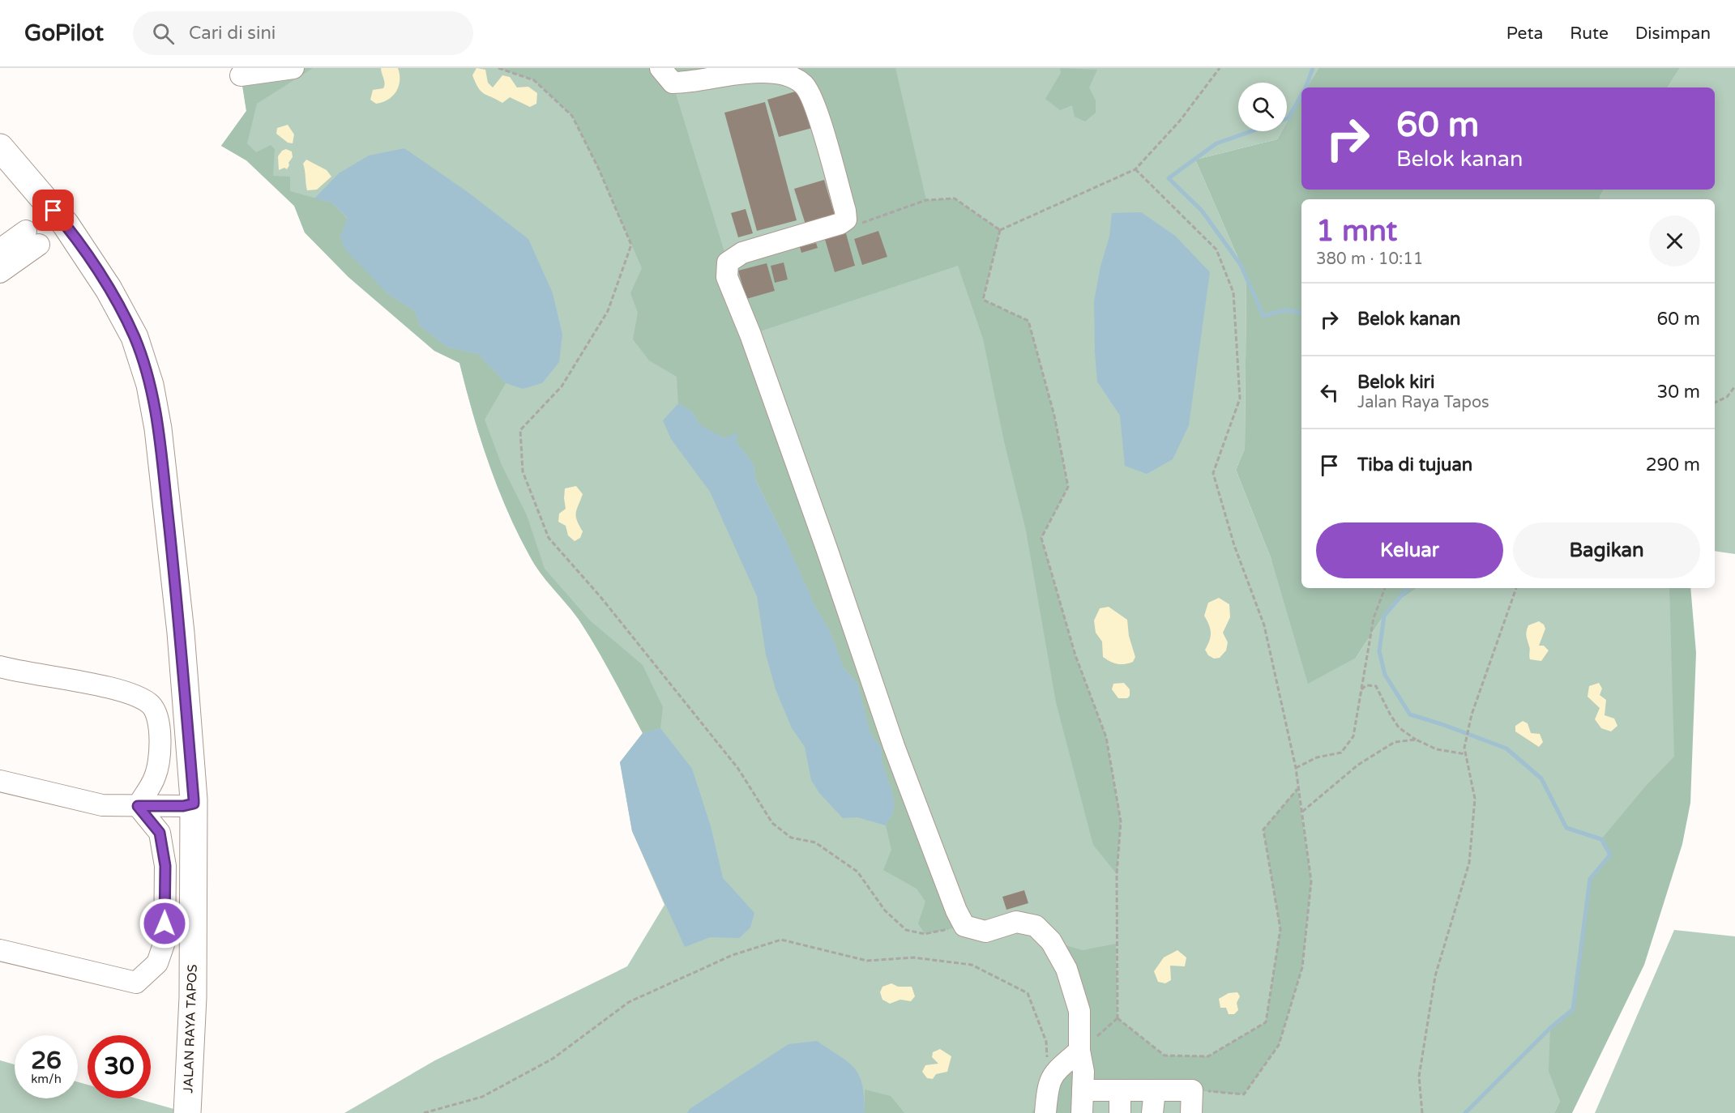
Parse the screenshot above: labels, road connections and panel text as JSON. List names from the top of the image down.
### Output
{
  "streets": {
    "main road": ["JALAN RAYA TAPOS"]
  },
  "page": {
    "header": "GoPilot",
    "search": "Cari di sini",
    "nav": ["Peta", "Rute", "Disimpan"],
    "turn": ["60 m", "Belok kanan"],
    "heading": ["1 mnt", "380 m · 10:11"],
    "list": [
      {
        "name": "Belok kanan",
        "value": "60 m"
      },
      {
        "name": "Belok kiri",
        "note": "Jalan Raya Tapos",
        "value": "30 m"
      },
      {
        "name": "Tiba di tujuan",
        "value": "290 m"
      }
    ],
    "buttons": ["Keluar", "Bagikan"],
    "speed": "26 km/h",
    "limit": "30"
  }
}
